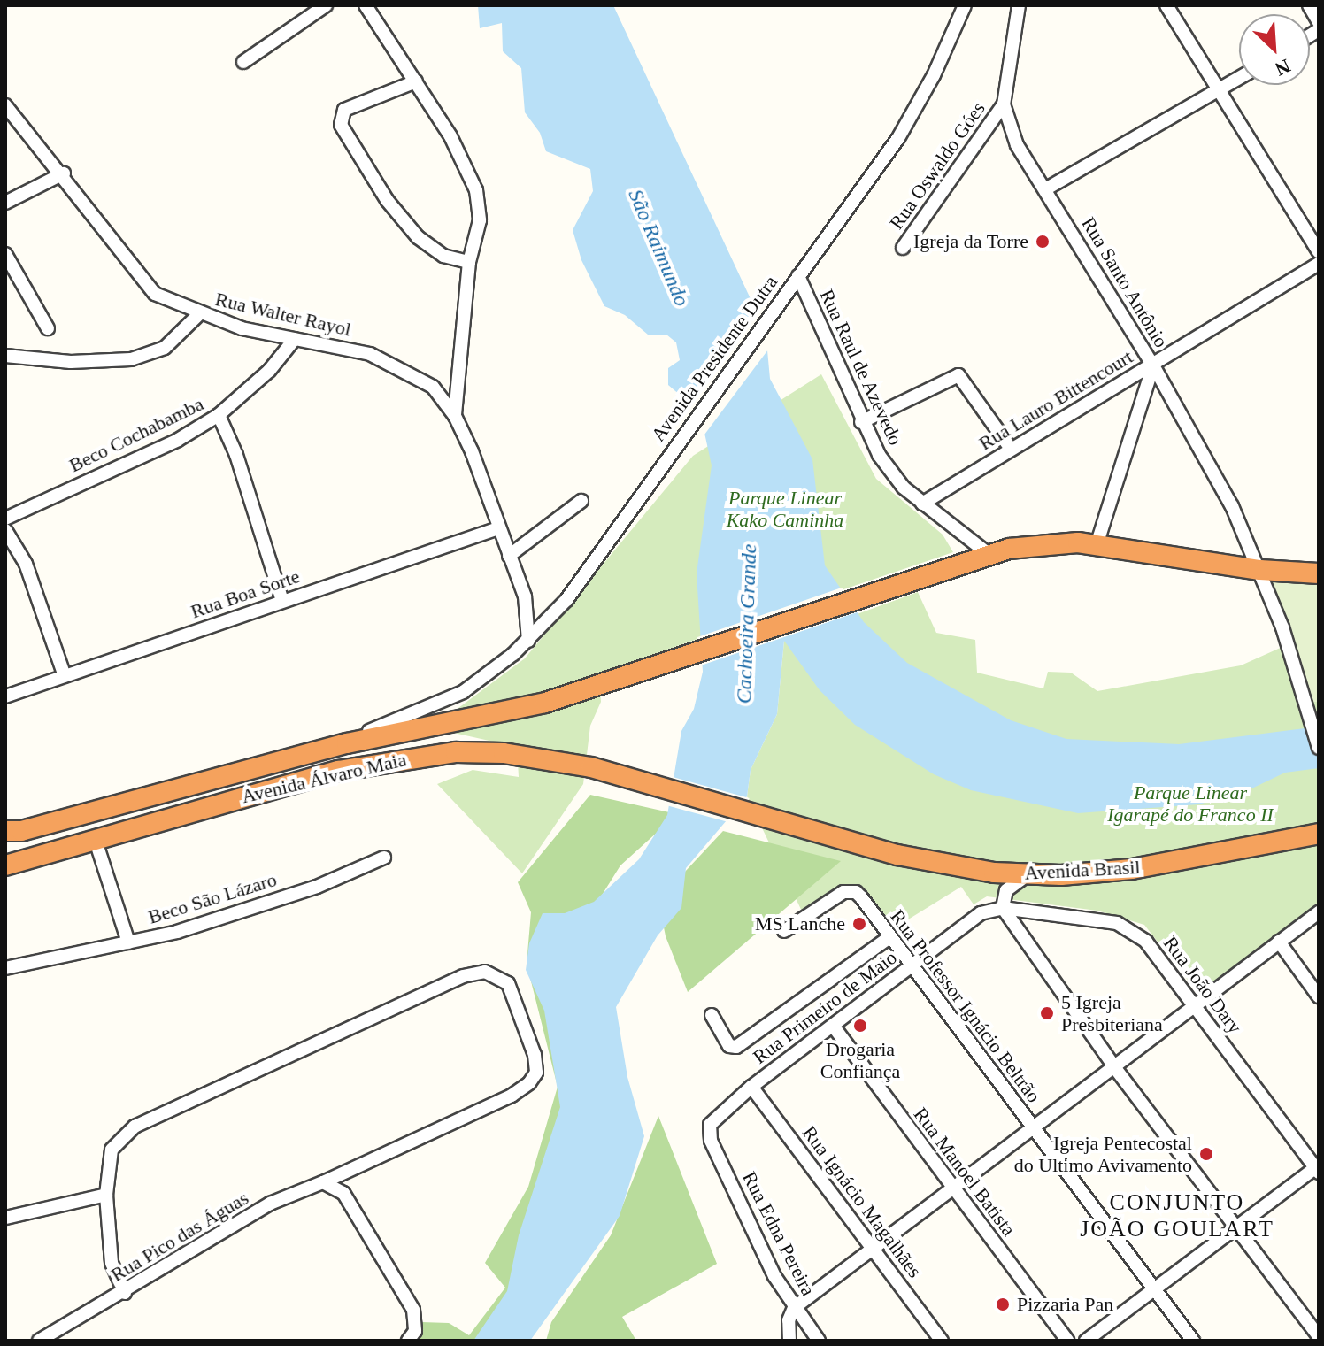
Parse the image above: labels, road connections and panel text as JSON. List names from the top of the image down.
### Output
{
  "streets": {
    "highway": ["Avenida Álvaro Maia", "Avenida Brasil"],
    "street": [
      "Rua Oswaldo Góes",
      "Rua Santo Antônio",
      "Rua Walter Rayol",
      "Avenida Presidente Dutra",
      "Rua Raul de Azevedo",
      "Rua Lauro Bittencourt",
      "Beco Cochabamba",
      "Rua Boa Sorte",
      "Beco São Lázaro",
      "Rua João Dary",
      "Rua Professor Ignácio Beltrão",
      "Rua Primeiro de Maio",
      "Rua Manoel Batista",
      "Rua Ignácio Magalhães",
      "Rua Edna Pereira",
      "Rua Pico das Águas"
    ]
  },
  "crossings": [
    ["Rua Oswaldo Góes", "Rua Santo Antônio"],
    ["Rua Santo Antônio", "Rua Lauro Bittencourt"],
    ["Rua Walter Rayol", "Avenida Presidente Dutra"],
    ["Rua Walter Rayol", "Beco Cochabamba"],
    ["Rua Walter Rayol", "Rua Boa Sorte"],
    ["Avenida Presidente Dutra", "Rua Raul de Azevedo"],
    ["Avenida Presidente Dutra", "Avenida Álvaro Maia"],
    ["Rua Raul de Azevedo", "Rua Lauro Bittencourt"],
    ["Rua Raul de Azevedo", "Avenida Álvaro Maia"],
    ["Avenida Álvaro Maia", "Avenida Brasil"],
    ["Rua João Dary", "Rua Primeiro de Maio"],
    ["Rua Professor Ignácio Beltrão", "Rua Primeiro de Maio"],
    ["Rua Primeiro de Maio", "Rua Manoel Batista"],
    ["Rua Primeiro de Maio", "Rua Ignácio Magalhães"],
    ["Rua Primeiro de Maio", "Rua Edna Pereira"]
  ],
  "districts": ["CONJUNTO JOÃO GOULART"],
  "water": ["São Raimundo", "Cachoeira Grande"],
  "parks": ["Parque Linear Kako Caminha", "Parque Linear Igarapé do Franco II"],
  "places": [
    "Igreja da Torre",
    "MS Lanche",
    "5 Igreja Presbiteriana",
    "Drogaria Confiança",
    "Igreja Pentecostal do Ultimo Avivamento",
    "Pizzaria Pan"
  ],
  "north": "bottom right"
}
